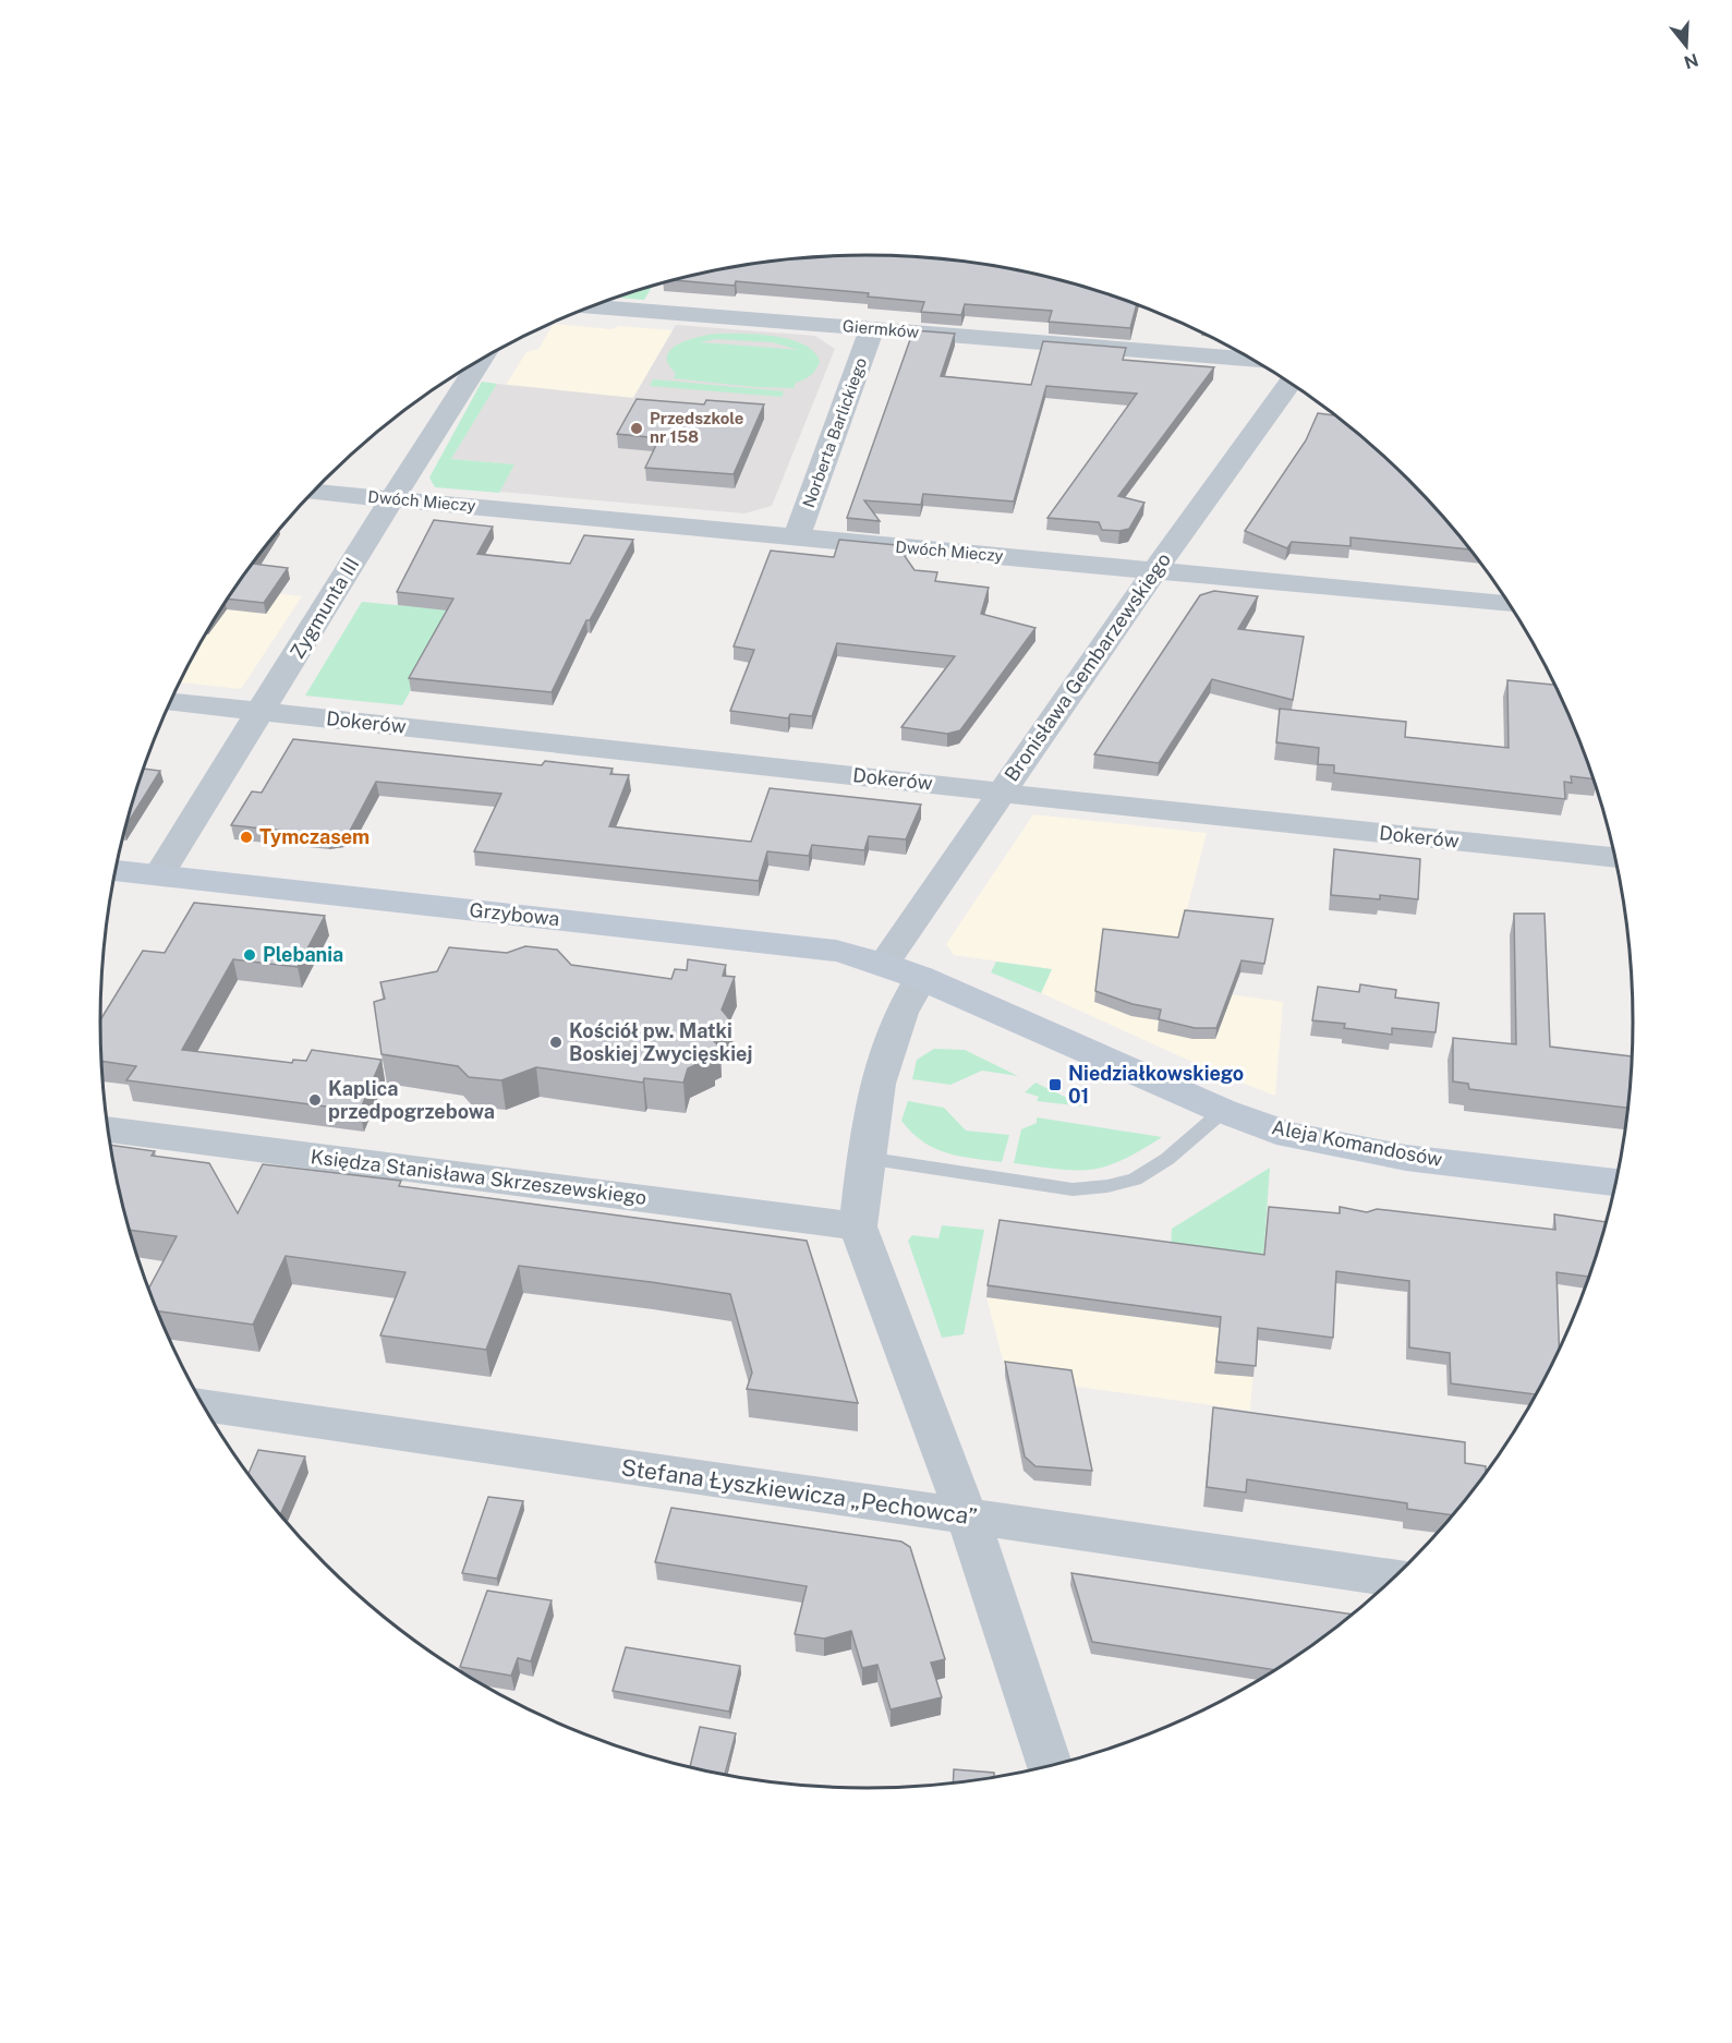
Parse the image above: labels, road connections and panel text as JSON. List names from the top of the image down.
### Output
{
  "streets": {
    "street": [
      "Giermków",
      "Norberta Barlickiego",
      "Dwóch Mieczy",
      "Zygmunta III",
      "Bronisława Gembarzewskiego",
      "Dokerów",
      "Grzybowa",
      "Aleja Komandosów",
      "Księdza Stanisława Skrzeszewskiego",
      "Stefana Łyszkiewicza „Pechowca”"
    ]
  },
  "crossings": [
    ["Giermków", "Norberta Barlickiego"],
    ["Norberta Barlickiego", "Dwóch Mieczy"],
    ["Dwóch Mieczy", "Zygmunta III"],
    ["Dwóch Mieczy", "Bronisława Gembarzewskiego"],
    ["Zygmunta III", "Dokerów"],
    ["Zygmunta III", "Grzybowa"],
    ["Bronisława Gembarzewskiego", "Dokerów"],
    ["Bronisława Gembarzewskiego", "Grzybowa"],
    ["Bronisława Gembarzewskiego", "Aleja Komandosów"],
    ["Bronisława Gembarzewskiego", "Księdza Stanisława Skrzeszewskiego"],
    ["Grzybowa", "Aleja Komandosów"]
  ],
  "places": {
    "other": [
      "Przedszkole nr 158",
      "Tymczasem",
      "Plebania",
      "Kościół pw. Matki Boskiej Zwycięskiej",
      "Kaplica przedpogrzebowa"
    ],
    "transit": ["Niedziałkowskiego 01"]
  },
  "north": "bottom"
}
